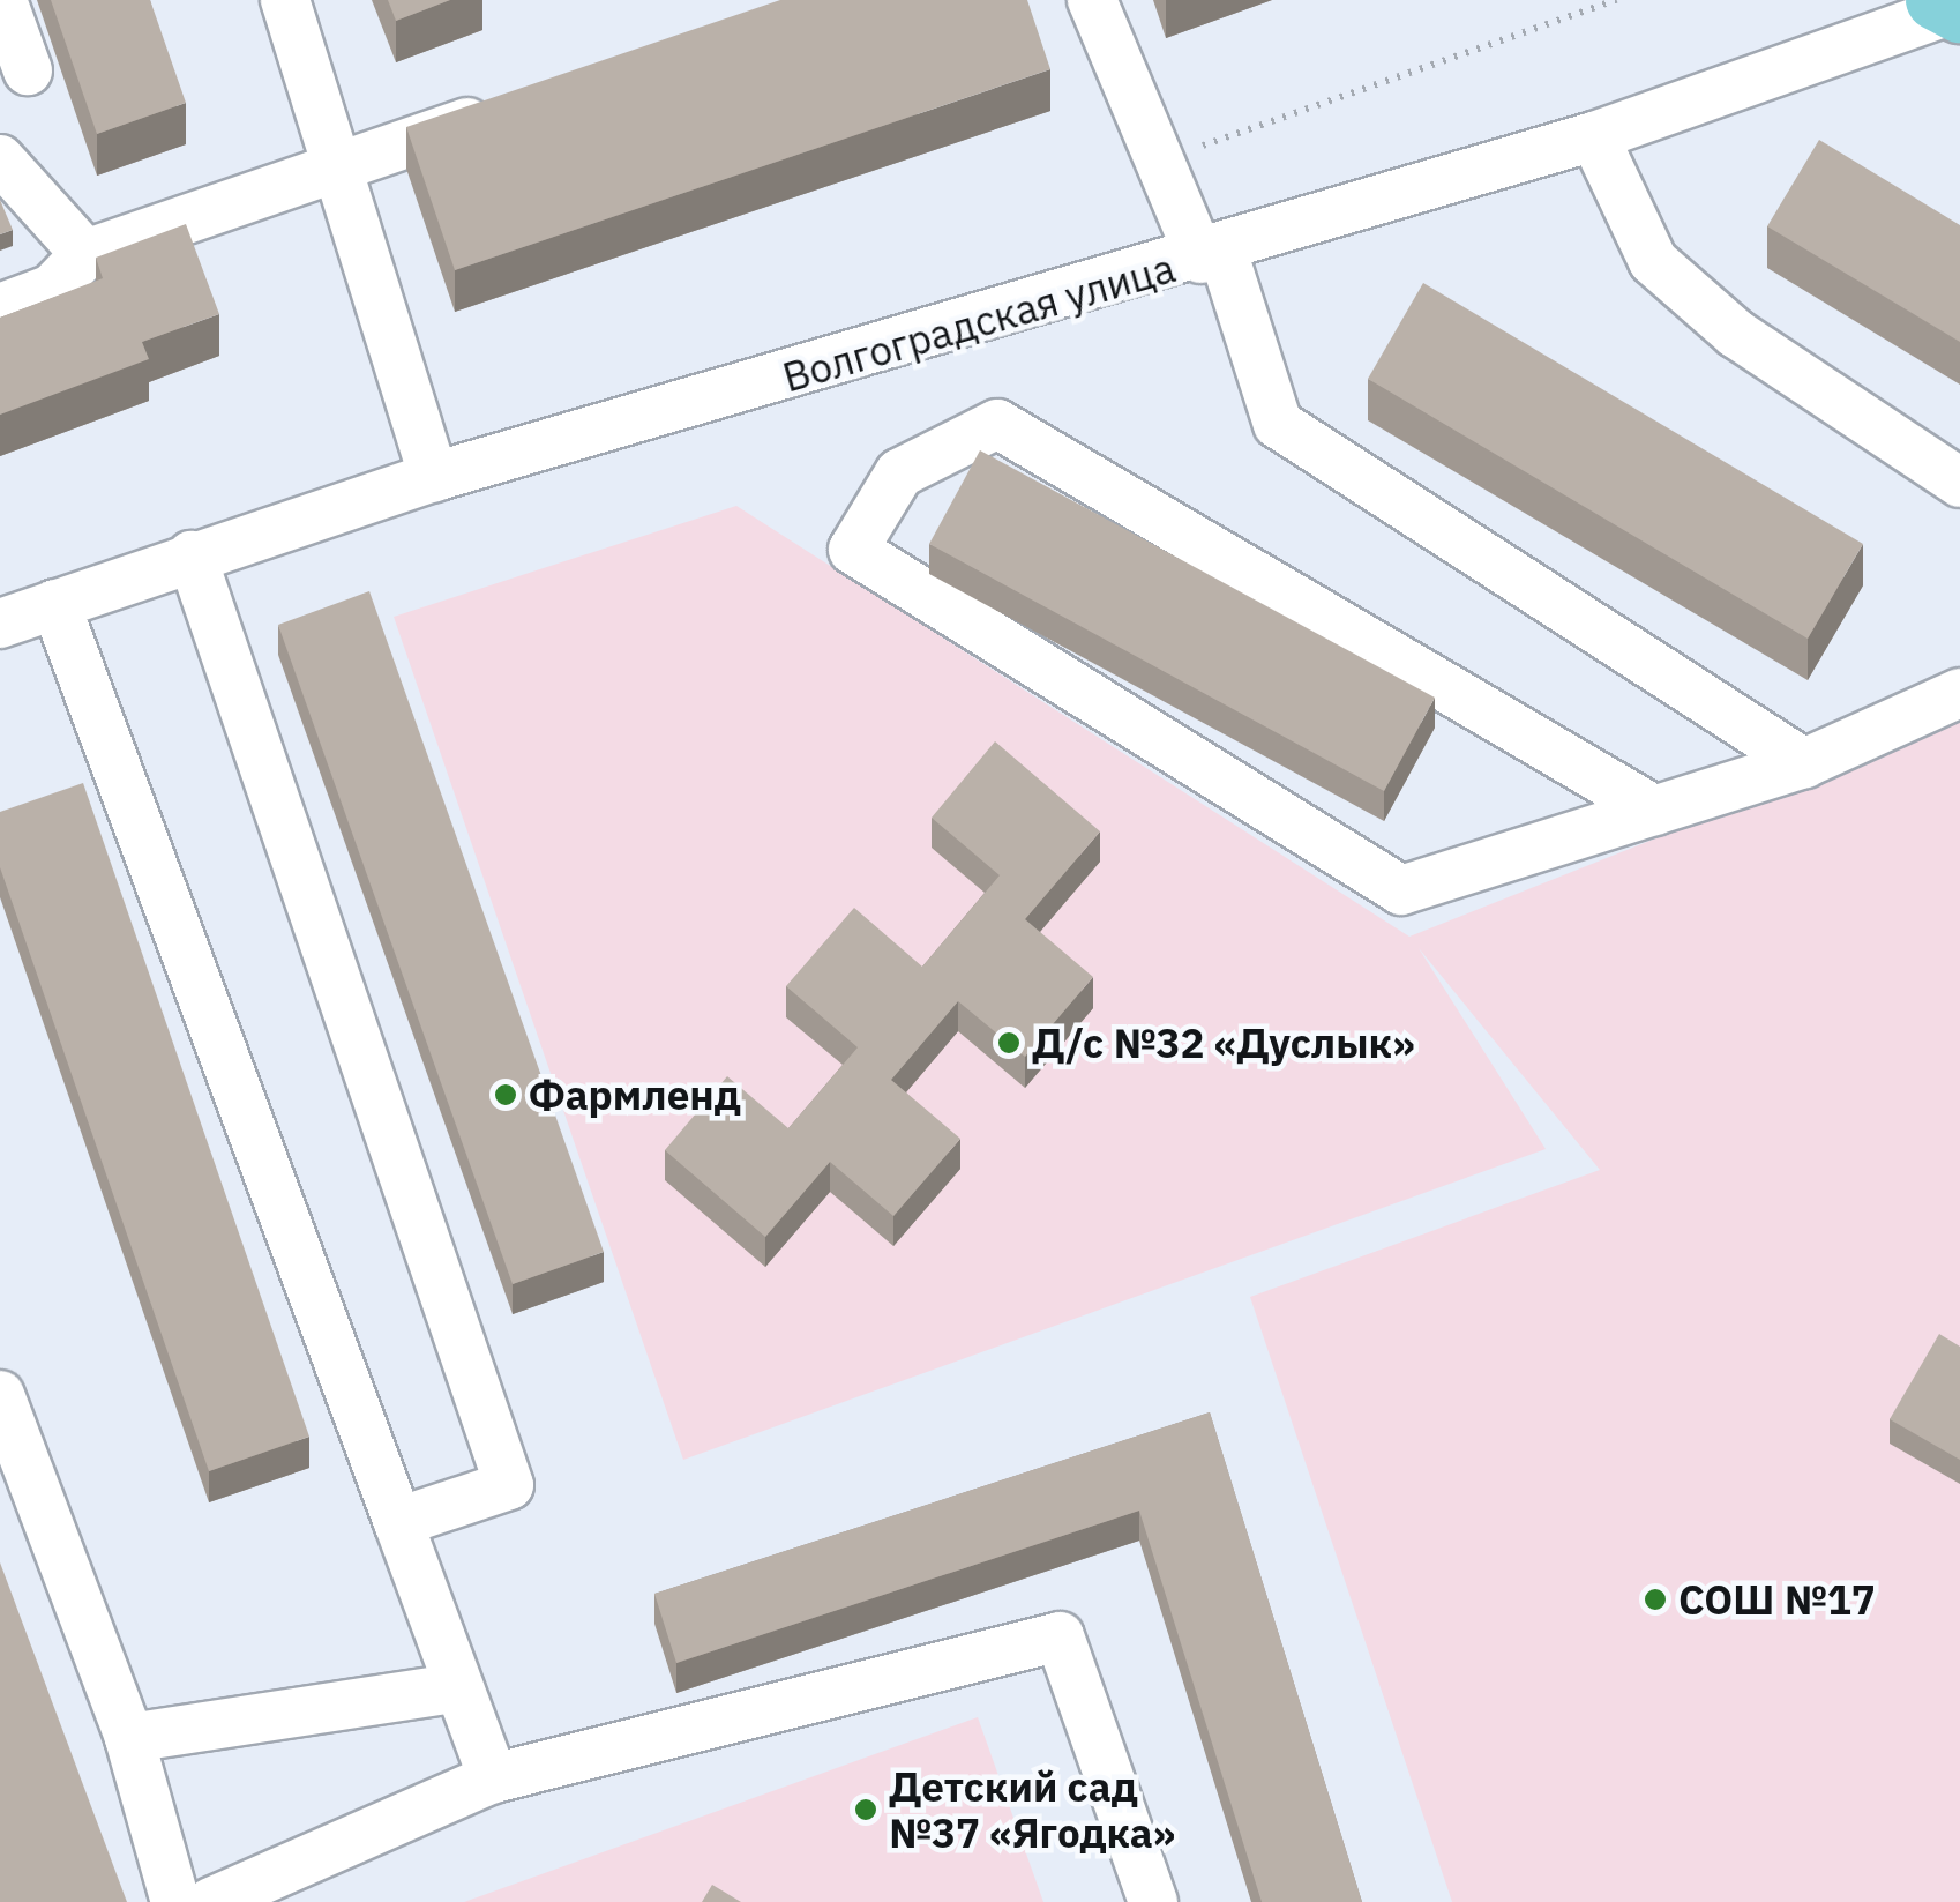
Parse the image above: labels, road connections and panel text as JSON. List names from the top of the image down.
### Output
{
  "streets": {
    "street": ["Волгоградская улица"]
  },
  "places": [
    "Д/с №32 «Дуслык»",
    "Фармленд",
    "СОШ №17",
    "Детский сад №37 «Ягодка»"
  ]
}
